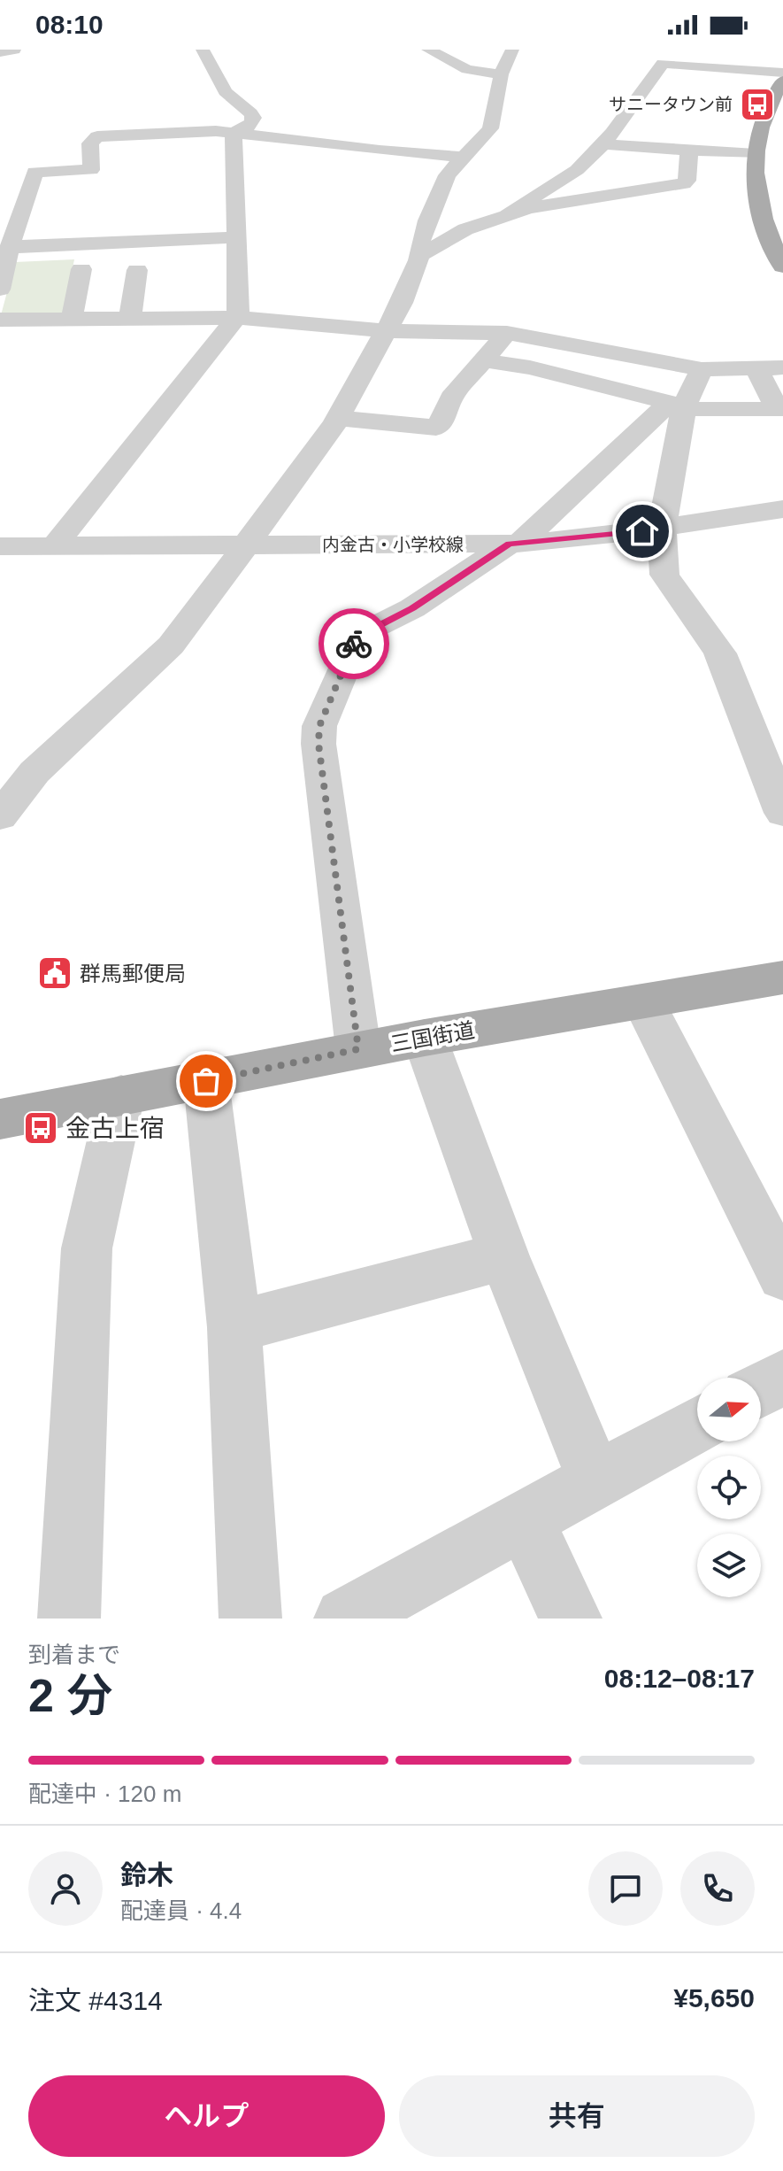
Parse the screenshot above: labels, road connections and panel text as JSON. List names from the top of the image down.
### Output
{
  "streets": {
    "main road": ["三国街道"],
    "street": ["内金古・小学校線"]
  },
  "places": {
    "bus stop": ["サニータウン前", "金古上宿"],
    "public building": ["群馬郵便局"]
  },
  "north": "right",
  "page": {
    "status": "08:10",
    "heading": ["2 分", "到着まで", "08:12–08:17"],
    "panel": [
      "鈴木",
      "配達員 · 4.4",
      "注文 #4314",
      "¥5,650"
    ],
    "bar": "配達中 · 120 m",
    "buttons": ["ヘルプ", "共有"]
  }
}
